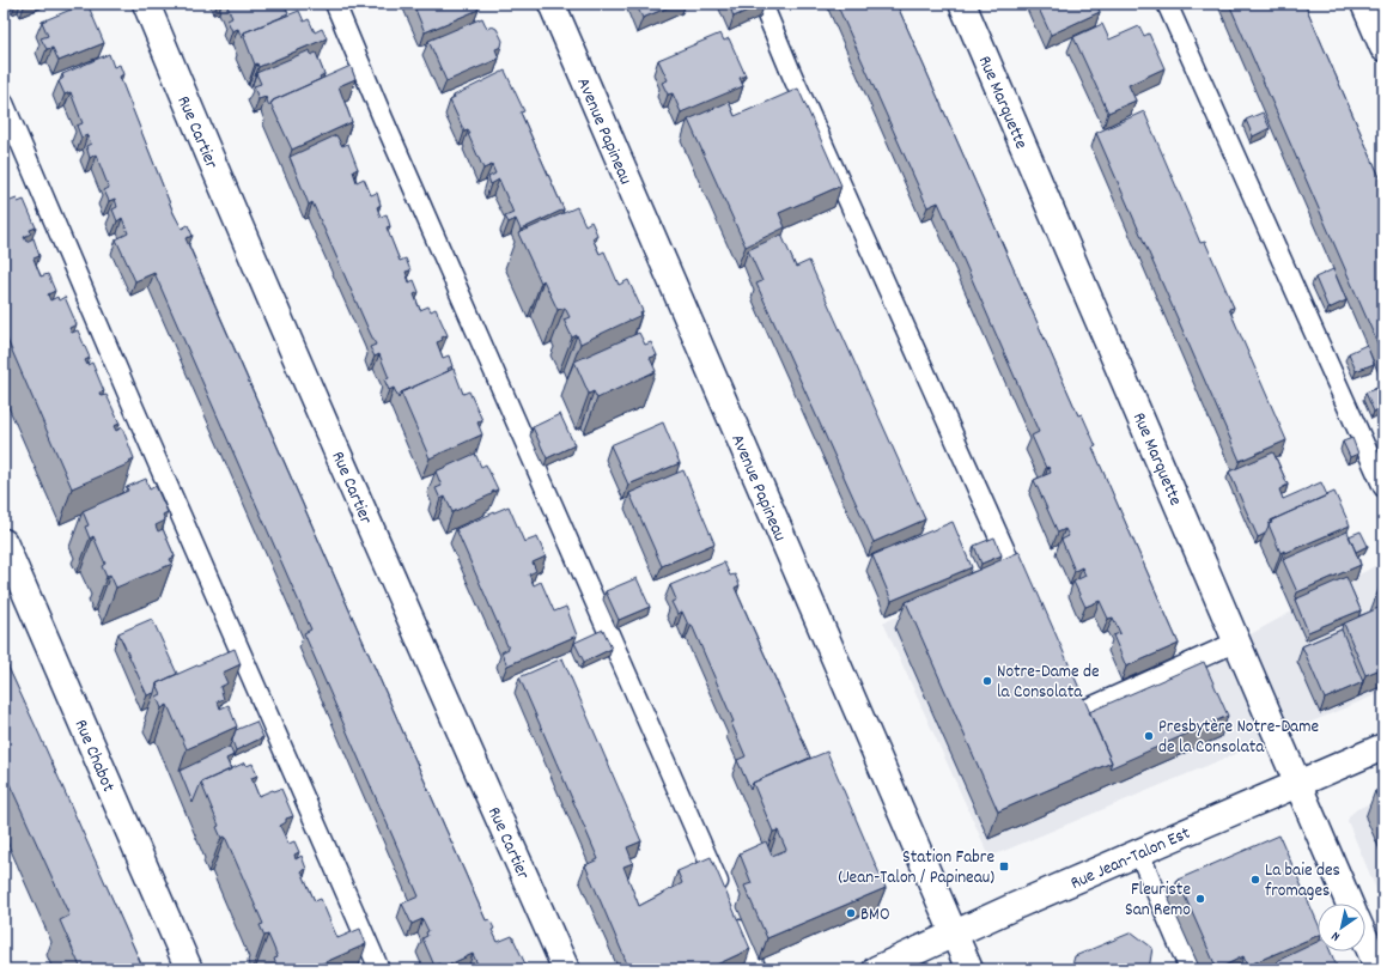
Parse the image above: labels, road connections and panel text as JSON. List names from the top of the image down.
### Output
{
  "streets": {
    "street": [
      "Rue Marquette",
      "Avenue Papineau",
      "Rue Cartier",
      "Rue Chabot",
      "Rue Jean-Talon Est"
    ]
  },
  "crossings": [
    ["Rue Marquette", "Rue Jean-Talon Est"],
    ["Avenue Papineau", "Rue Jean-Talon Est"]
  ],
  "places": {
    "other": [
      "Notre-Dame de la Consolata",
      "Presbytère Notre-Dame de la Consolata",
      "La baie des fromages",
      "Fleuriste San Remo",
      "BMO"
    ],
    "transit": ["Station Fabre (Jean-Talon / Papineau)"]
  },
  "north": "bottom left"
}
